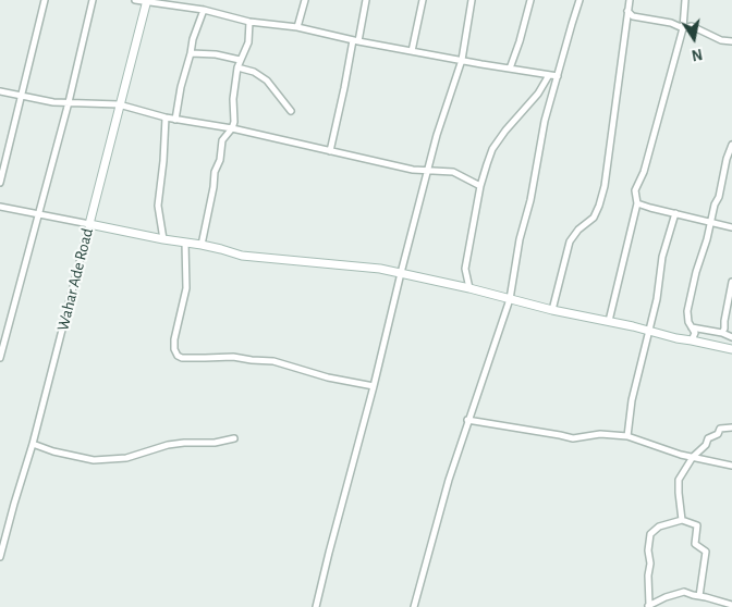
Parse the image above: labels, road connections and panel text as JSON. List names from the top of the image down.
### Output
{
  "streets": {
    "street": ["Wahar Ade Road"]
  },
  "north": "bottom"
}
